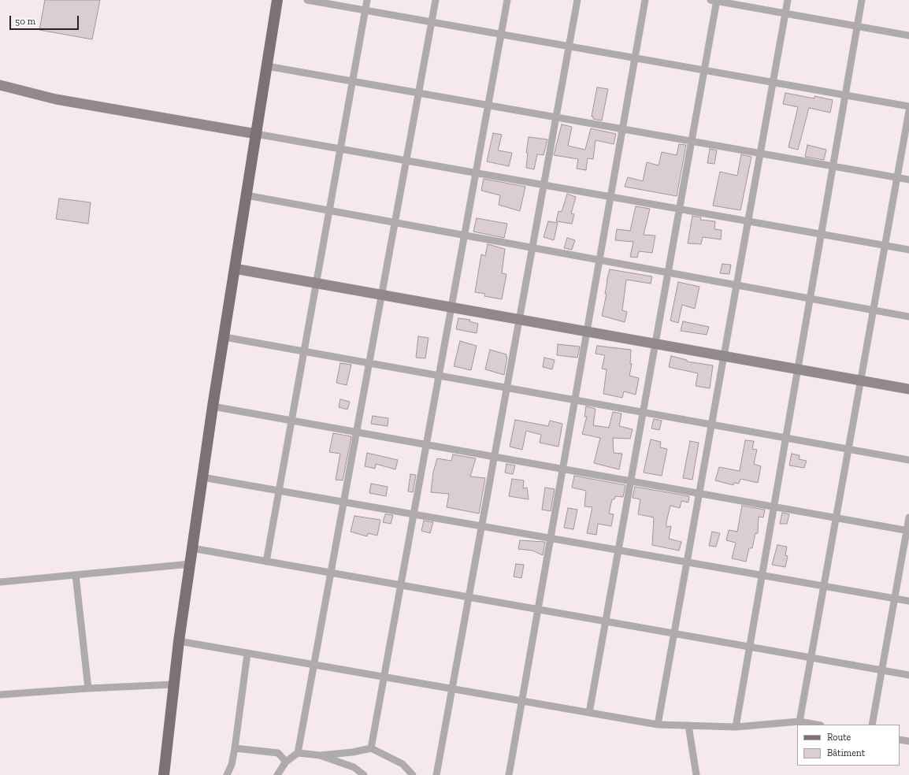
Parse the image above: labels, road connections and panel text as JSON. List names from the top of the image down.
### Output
{
  "legend": ["Route", "Bâtiment"],
  "scale_bar": "50 m"
}
